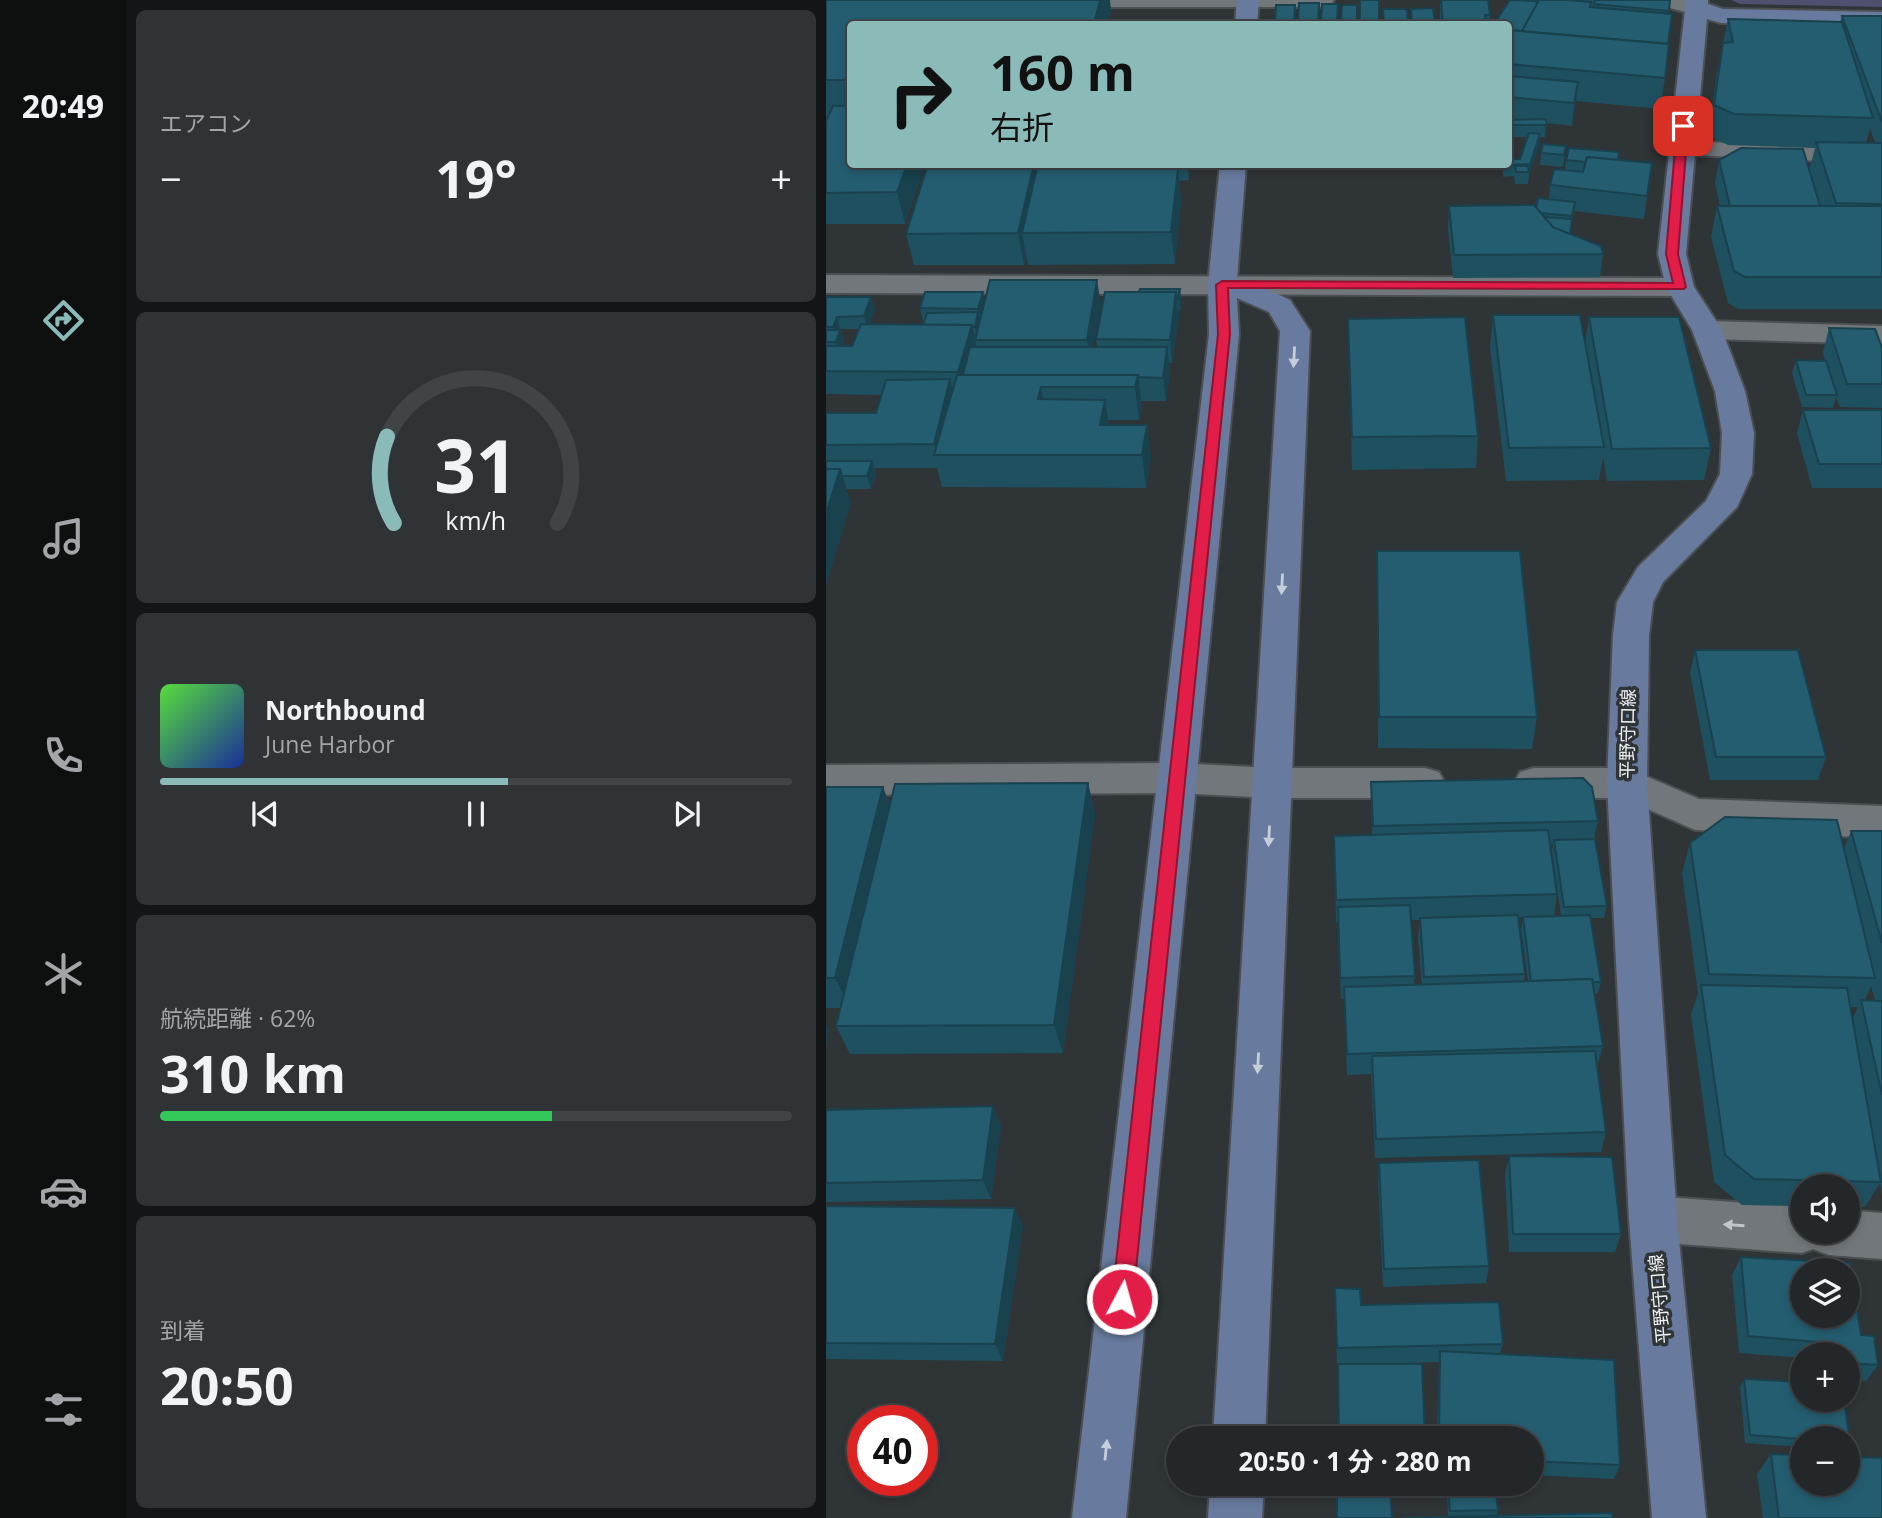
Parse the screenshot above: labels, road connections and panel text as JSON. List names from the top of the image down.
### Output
{
  "streets": {
    "street": ["平野守口線"]
  },
  "page": {
    "tabs": "20:49",
    "tile": [
      "エアコン",
      ["航続距離 · 62%", "310 km"],
      ["到着", "20:50"]
    ],
    "turn": ["160 m", "右折"],
    "heat": ["−", "19°", "+"],
    "song": ["Northbound", "June Harbor"],
    "map_buttons": ["+", "−"],
    "limit": "40",
    "trip": "20:50 · 1 分 · 280 m",
    "gauge": ["31", "km/h"]
  }
}
